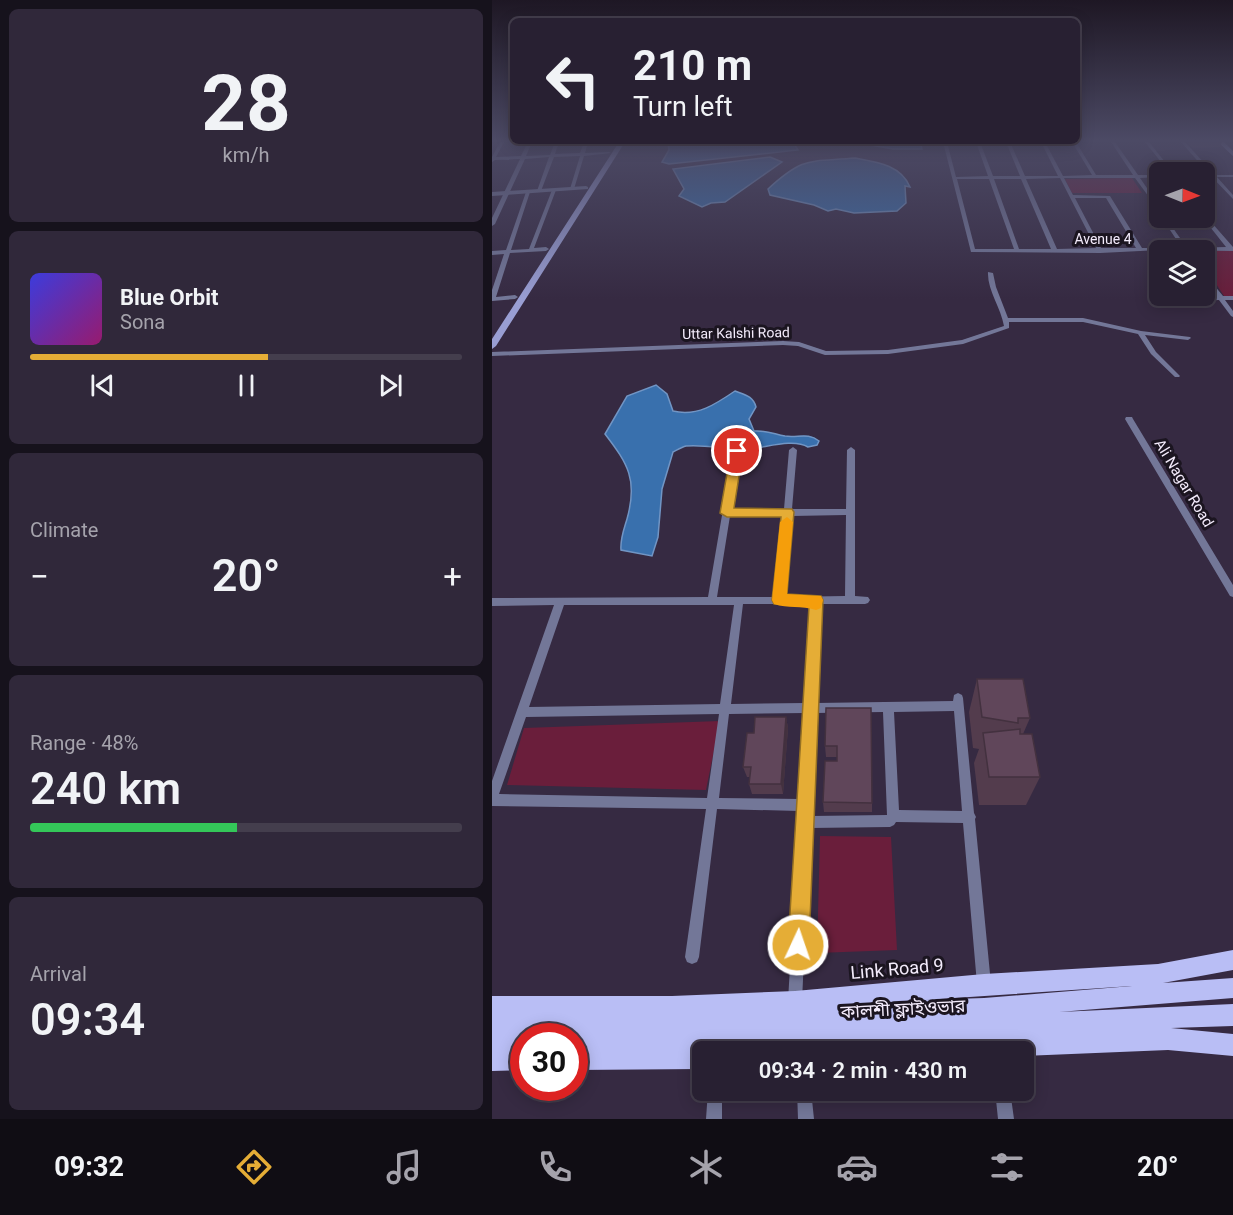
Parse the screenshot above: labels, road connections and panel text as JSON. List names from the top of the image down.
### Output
{
  "streets": {
    "main road": ["Link Road 9", "কালশী ফ্লাইওভার"],
    "street": ["Avenue 4", "Uttar Kalshi Road", "Ali Nagar Road"]
  },
  "north": "right",
  "page": {
    "tile": [
      ["28", "km/h"],
      "Climate",
      ["Range · 48%", "240 km"],
      ["Arrival", "09:34"]
    ],
    "turn": ["210 m", "Turn left"],
    "song": ["Blue Orbit", "Sona"],
    "heat": ["−", "20°", "+"],
    "limit": "30",
    "trip": "09:34 · 2 min · 430 m",
    "tabs": ["09:32", "20°"]
  }
}
